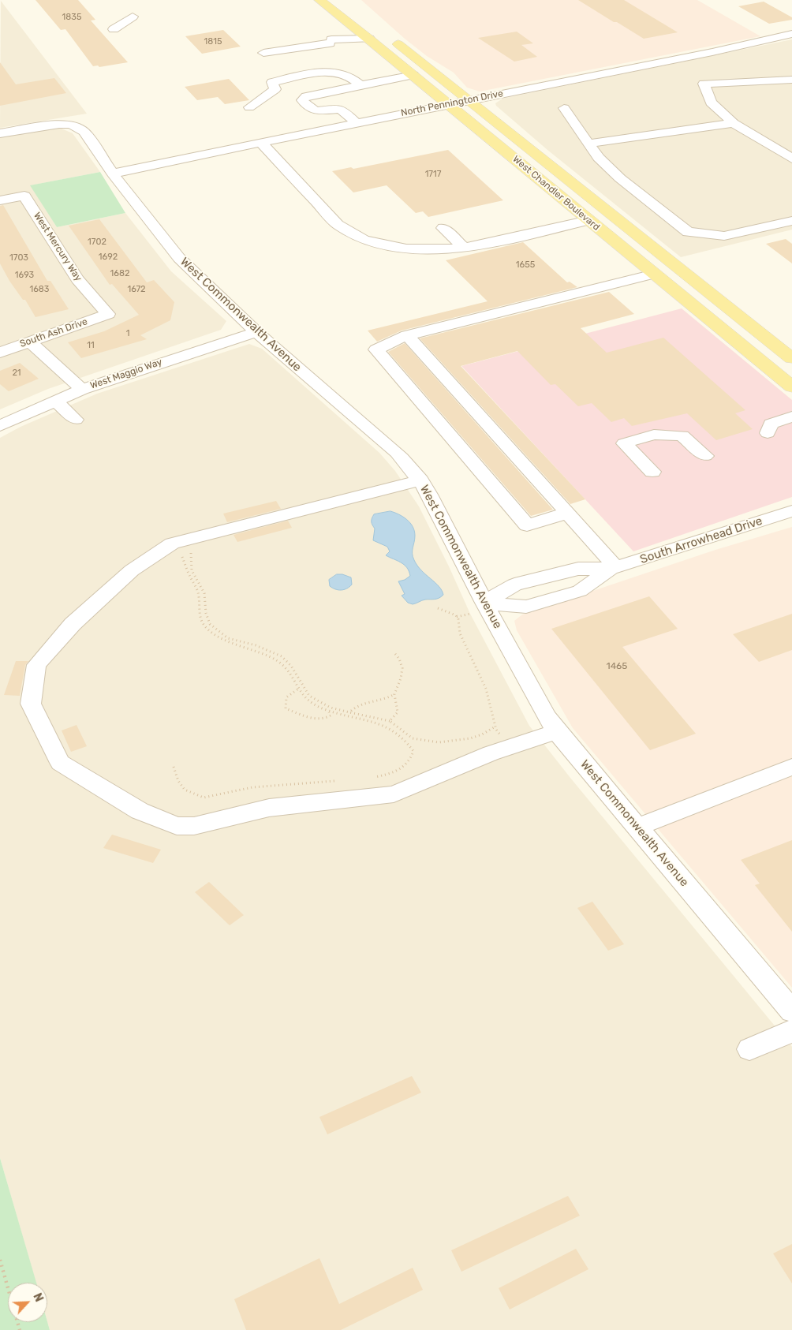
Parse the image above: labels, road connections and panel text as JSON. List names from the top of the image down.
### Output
{
  "streets": {
    "main road": ["West Chandler Boulevard"],
    "street": [
      "North Pennington Drive",
      "West Mercury Way",
      "West Commonwealth Avenue",
      "South Ash Drive",
      "West Maggio Way",
      "South Arrowhead Drive"
    ]
  },
  "crossings": [
    ["North Pennington Drive", "West Chandler Boulevard"],
    ["North Pennington Drive", "West Commonwealth Avenue"],
    ["West Mercury Way", "South Ash Drive"],
    ["West Commonwealth Avenue", "West Maggio Way"],
    ["West Commonwealth Avenue", "South Arrowhead Drive"]
  ],
  "house_numbers": [
    "1835",
    "1815",
    "1717",
    "1702",
    "1692",
    "1703",
    "1655",
    "1682",
    "1693",
    "1683",
    "1672",
    "1",
    "11",
    "21",
    "1465"
  ],
  "north": "top right"
}
